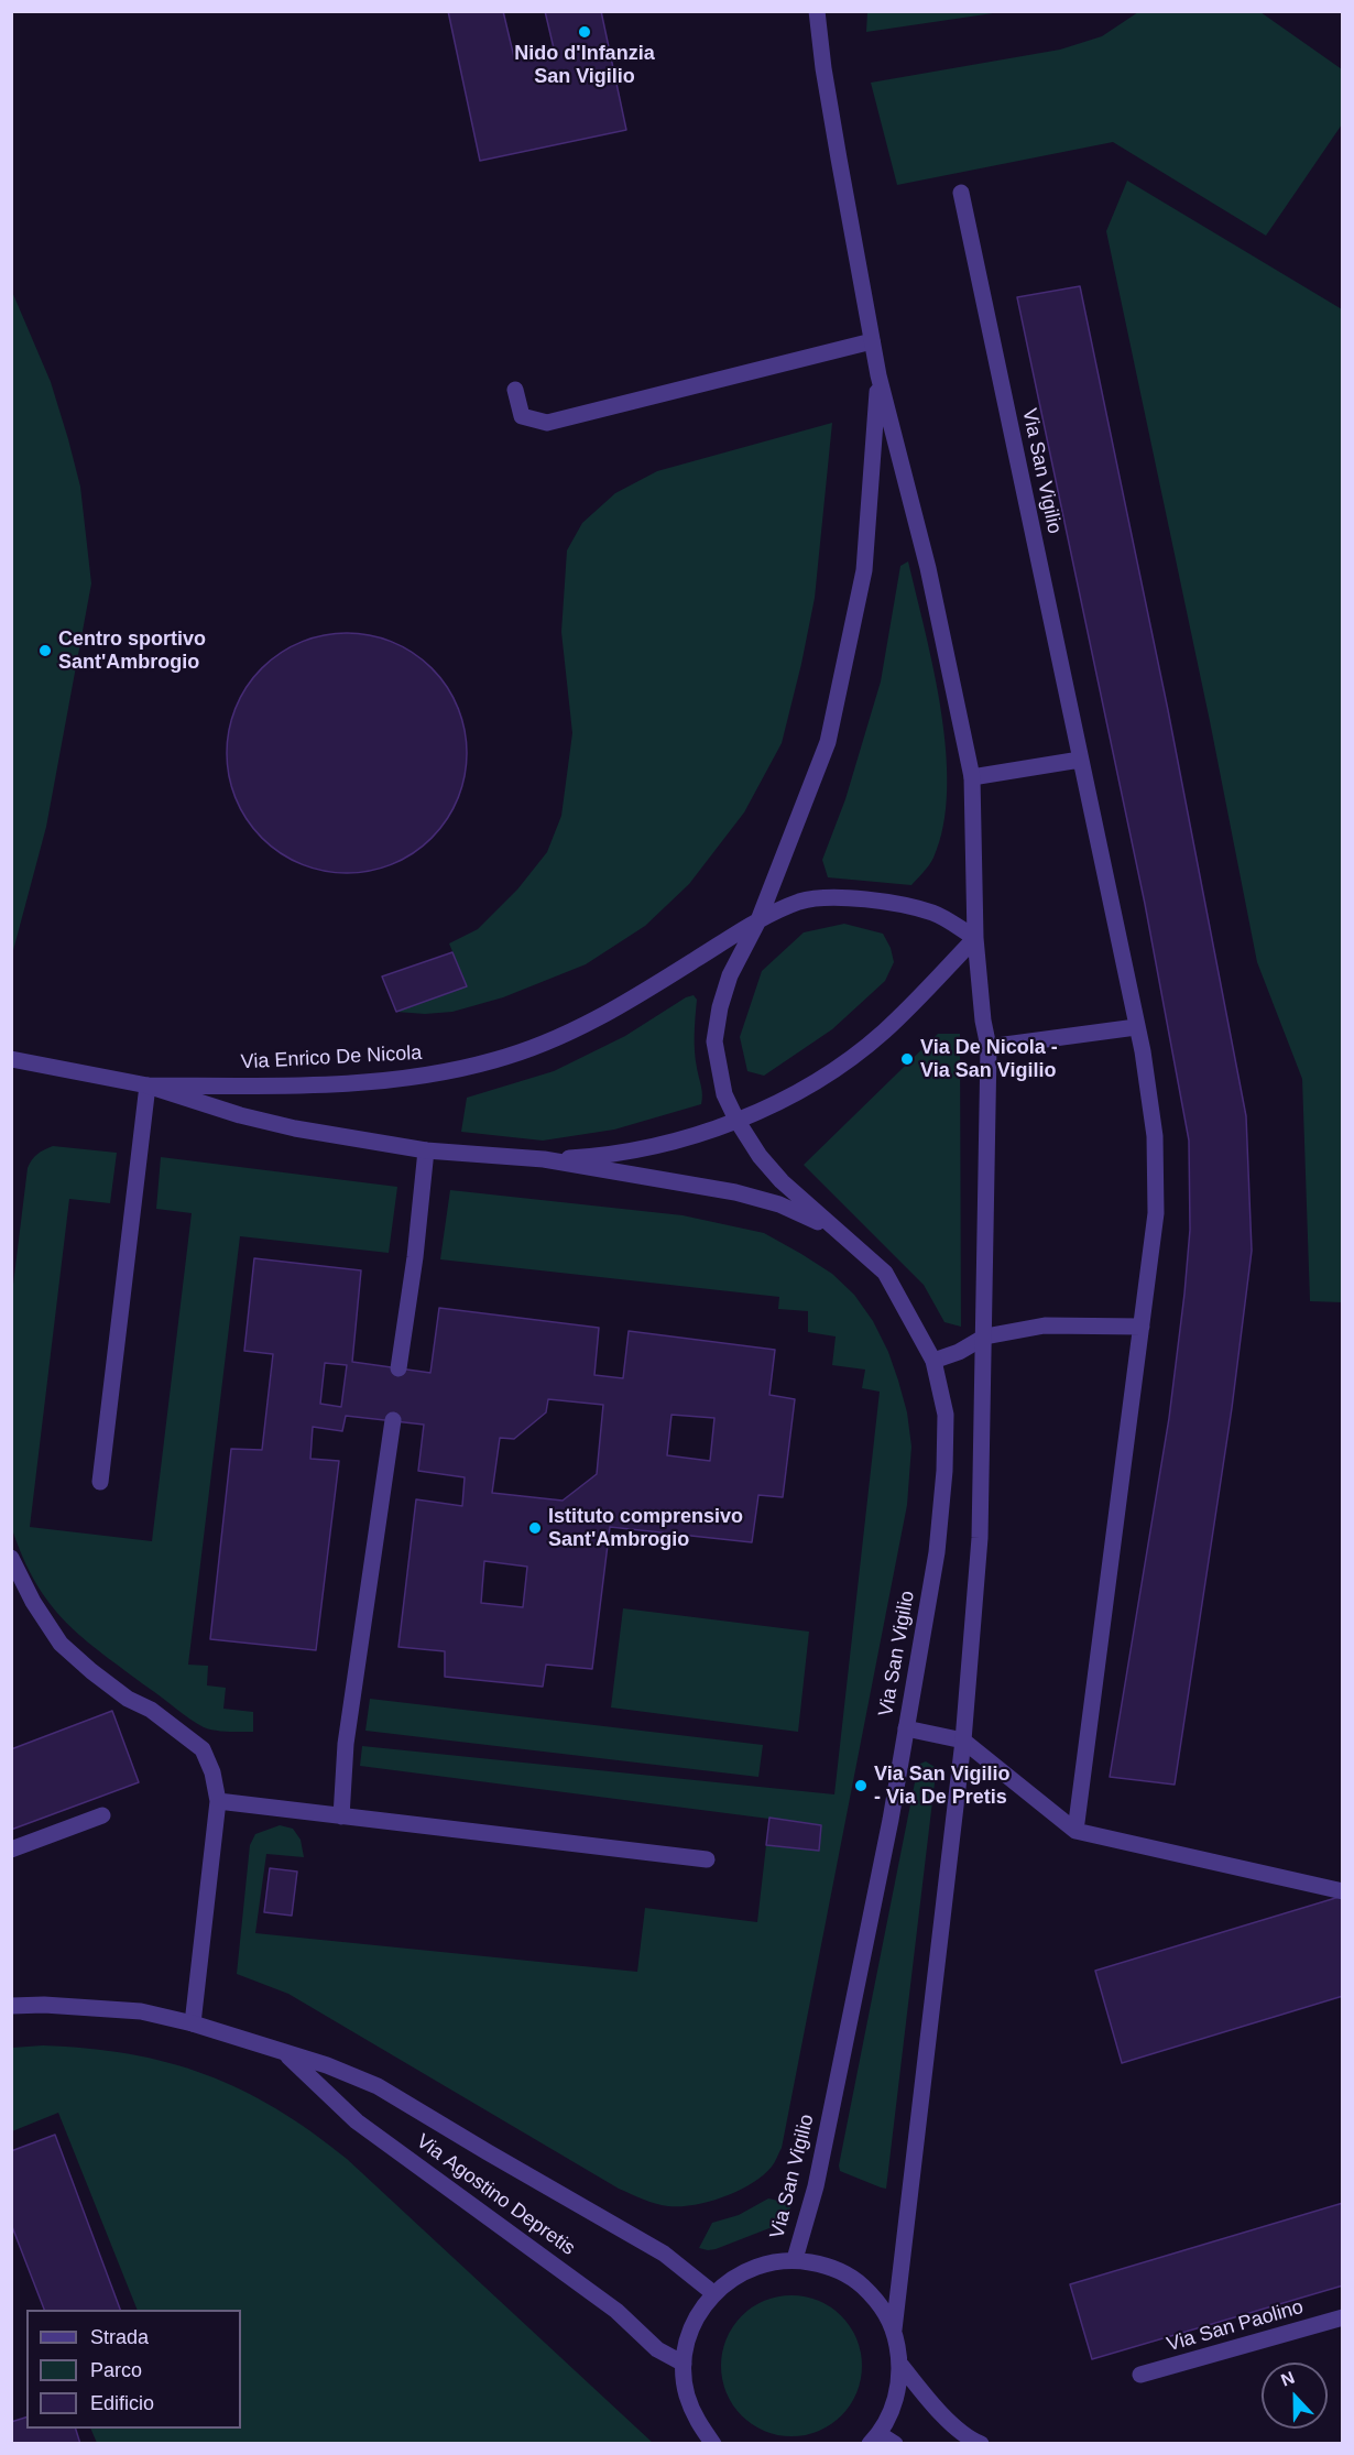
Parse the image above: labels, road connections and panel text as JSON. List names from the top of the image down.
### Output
{
  "streets": {
    "street": [
      "Via San Vigilio",
      "Via Enrico De Nicola",
      "Via Agostino Depretis",
      "Via San Paolino"
    ]
  },
  "crossings": [
    ["Via San Vigilio", "Via Enrico De Nicola"]
  ],
  "places": [
    "Nido d'Infanzia San Vigilio",
    "Centro sportivo Sant'Ambrogio",
    "Via De Nicola - Via San Vigilio",
    "Istituto comprensivo Sant'Ambrogio",
    "Via San Vigilio - Via De Pretis"
  ],
  "legend": ["Strada", "Parco", "Edificio"],
  "north": "top"
}
